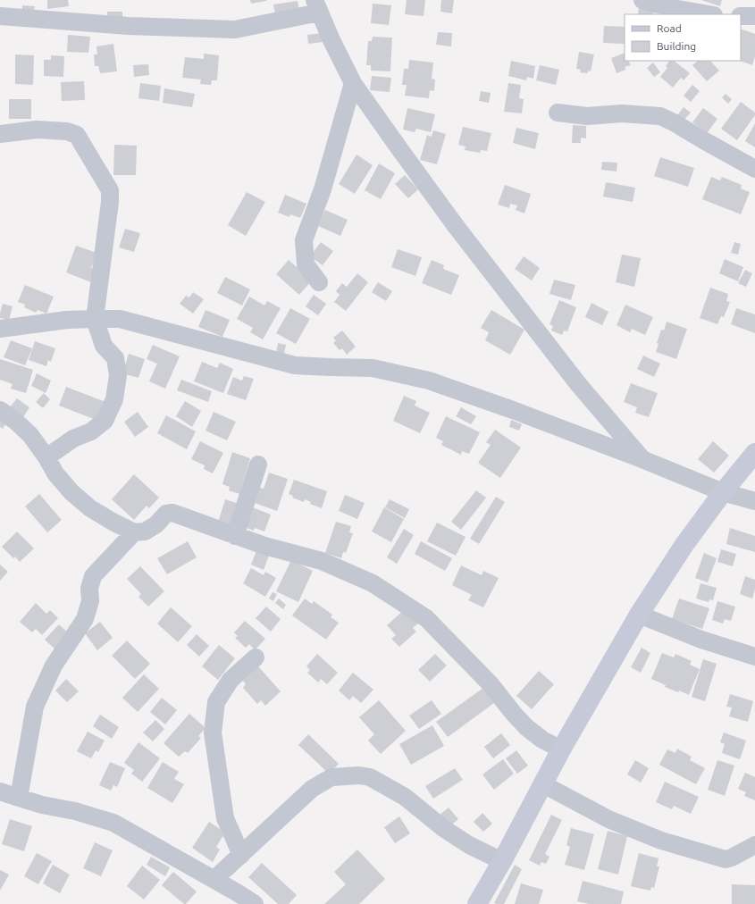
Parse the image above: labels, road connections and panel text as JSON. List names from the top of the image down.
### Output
{
  "legend": ["Road", "Building"]
}
